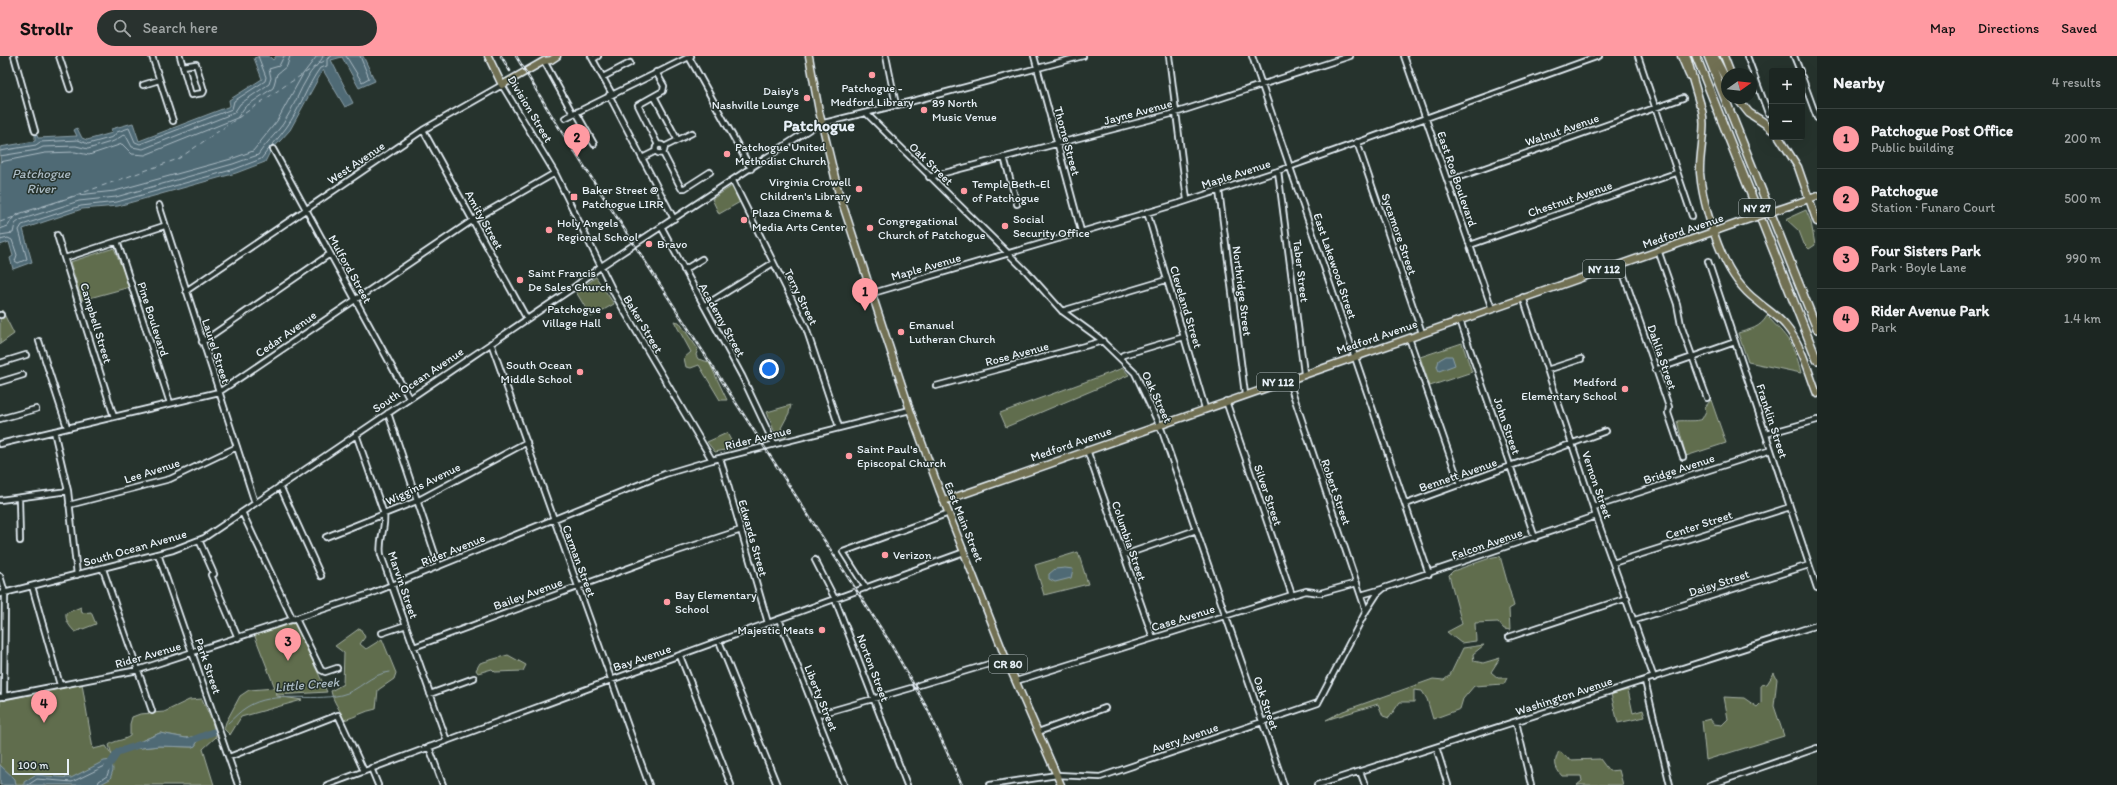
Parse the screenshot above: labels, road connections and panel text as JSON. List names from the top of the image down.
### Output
{
  "streets": {
    "highway": ["NY 27"],
    "main road": [
      "Division Street",
      "West Avenue",
      "Medford Avenue",
      "NY 112",
      "East Main Street",
      "CR 80"
    ],
    "street": [
      "Jayne Avenue",
      "Walnut Avenue",
      "Thorne Street",
      "Oak Street",
      "Maple Avenue",
      "East Roe Boulevard",
      "Chestnut Avenue",
      "Amity Street",
      "Sycamore Street",
      "East Lakewood Street",
      "Mulford Street",
      "Taber Street",
      "Northridge Street",
      "Terry Street",
      "Cleveland Street",
      "Pine Boulevard",
      "Academy Street",
      "Campbell Street",
      "Baker Street",
      "Cedar Avenue",
      "Laurel Street",
      "Rose Avenue",
      "Dahlia Street",
      "South Ocean Avenue",
      "Franklin Street",
      "John Street",
      "Rider Avenue",
      "Bridge Avenue",
      "Lee Avenue",
      "Bennett Avenue",
      "Wiggins Avenue",
      "Vernon Street",
      "Robert Street",
      "Silver Street",
      "Center Street",
      "Edwards Street",
      "Columbia Street",
      "Falcon Avenue",
      "Carman Street",
      "Daisy Street",
      "Marvin Street",
      "Bailey Avenue",
      "Case Avenue",
      "Bay Avenue",
      "Park Street",
      "Norton Street",
      "Washington Avenue",
      "Liberty Street",
      "Avery Avenue"
    ]
  },
  "crossings": [
    ["Division Street", "West Avenue"],
    ["Division Street", "Baker Street"],
    ["Division Street", "Cedar Avenue"],
    ["Jayne Avenue", "Thorne Street"],
    ["Jayne Avenue", "Oak Street"],
    ["Jayne Avenue", "East Lakewood Street"],
    ["Walnut Avenue", "East Roe Boulevard"],
    ["Thorne Street", "Maple Avenue"],
    ["Thorne Street", "South Ocean Avenue"],
    ["West Avenue", "Amity Street"],
    ["West Avenue", "Mulford Street"],
    ["West Avenue", "Laurel Street"],
    ["Oak Street", "Maple Avenue"],
    ["Oak Street", "Medford Avenue"],
    ["Oak Street", "Rose Avenue"],
    ["Oak Street", "South Ocean Avenue"],
    ["Oak Street", "Case Avenue"],
    ["Oak Street", "Avery Avenue"],
    ["Maple Avenue", "East Roe Boulevard"],
    ["Maple Avenue", "Sycamore Street"],
    ["Maple Avenue", "East Lakewood Street"],
    ["Maple Avenue", "Taber Street"],
    ["Maple Avenue", "Northridge Street"],
    ["Maple Avenue", "Cleveland Street"],
    ["Maple Avenue", "East Main Street"],
    ["East Roe Boulevard", "Chestnut Avenue"],
    ["East Roe Boulevard", "Medford Avenue"],
    ["Amity Street", "Cedar Avenue"],
    ["Amity Street", "South Ocean Avenue"],
    ["Medford Avenue", "Sycamore Street"],
    ["Medford Avenue", "East Lakewood Street"],
    ["Medford Avenue", "Taber Street"],
    ["Medford Avenue", "Northridge Street"],
    ["Medford Avenue", "Cleveland Street"],
    ["Medford Avenue", "Dahlia Street"],
    ["Medford Avenue", "John Street"],
    ["Medford Avenue", "Vernon Street"],
    ["Medford Avenue", "Robert Street"],
    ["Medford Avenue", "Silver Street"],
    ["Medford Avenue", "East Main Street"],
    ["Medford Avenue", "Columbia Street"],
    ["East Lakewood Street", "Bennett Avenue"],
    ["East Lakewood Street", "Falcon Avenue"],
    ["Mulford Street", "Cedar Avenue"],
    ["Mulford Street", "South Ocean Avenue"],
    ["Terry Street", "South Ocean Avenue"],
    ["Terry Street", "Rider Avenue"],
    ["Pine Boulevard", "Cedar Avenue"],
    ["Academy Street", "South Ocean Avenue"],
    ["Academy Street", "Rider Avenue"],
    ["Campbell Street", "Cedar Avenue"],
    ["Baker Street", "Cedar Avenue"],
    ["Baker Street", "South Ocean Avenue"],
    ["Baker Street", "Rider Avenue"],
    ["Cedar Avenue", "Laurel Street"],
    ["Laurel Street", "South Ocean Avenue"],
    ["Laurel Street", "Lee Avenue"],
    ["South Ocean Avenue", "East Main Street"],
    ["South Ocean Avenue", "Carman Street"],
    ["South Ocean Avenue", "Marvin Street"],
    ["South Ocean Avenue", "Park Street"],
    ["Franklin Street", "Bridge Avenue"],
    ["Franklin Street", "Center Street"],
    ["Franklin Street", "Daisy Street"],
    ["John Street", "Bennett Avenue"],
    ["John Street", "Falcon Avenue"],
    ["Rider Avenue", "East Main Street"],
    ["Rider Avenue", "Edwards Street"],
    ["Rider Avenue", "Carman Street"],
    ["Rider Avenue", "Marvin Street"],
    ["Rider Avenue", "Park Street"],
    ["Bridge Avenue", "Vernon Street"],
    ["Bennett Avenue", "Vernon Street"],
    ["Wiggins Avenue", "Carman Street"],
    ["Wiggins Avenue", "Marvin Street"],
    ["Vernon Street", "Center Street"],
    ["Vernon Street", "Falcon Avenue"],
    ["Vernon Street", "Daisy Street"],
    ["Vernon Street", "Washington Avenue"],
    ["Robert Street", "Falcon Avenue"],
    ["Robert Street", "Case Avenue"],
    ["Robert Street", "Avery Avenue"],
    ["Silver Street", "Case Avenue"],
    ["East Main Street", "Case Avenue"],
    ["East Main Street", "Bay Avenue"],
    ["East Main Street", "Avery Avenue"],
    ["Edwards Street", "Bailey Avenue"],
    ["Edwards Street", "Bay Avenue"],
    ["Columbia Street", "Case Avenue"],
    ["Carman Street", "Bailey Avenue"],
    ["Carman Street", "Bay Avenue"],
    ["Marvin Street", "Bailey Avenue"],
    ["Marvin Street", "Bay Avenue"],
    ["Bay Avenue", "Norton Street"],
    ["Bay Avenue", "Liberty Street"]
  ],
  "districts": ["Patchogue"],
  "water": ["Patchogue River", "Little Creek"],
  "places": {
    "other": [
      "Patchogue - Medford Library",
      "Daisy's Nashville Lounge",
      "89 North Music Venue",
      "Patchogue United Methodist Church",
      "Virginia Crowell Children's Library",
      "Temple Beth-El of Patchogue",
      "Plaza Cinema & Media Arts Center",
      "Social Security Office",
      "Congregational Church of Patchogue",
      "Holy Angels Regional School",
      "Bravo",
      "Saint Francis De Sales Church",
      "Patchogue Village Hall",
      "Emanuel Lutheran Church",
      "South Ocean Middle School",
      "Medford Elementary School",
      "Saint Paul's Episcopal Church",
      "Verizon",
      "Bay Elementary School",
      "Majestic Meats"
    ],
    "transit": ["Baker Street @ Patchogue LIRR"]
  },
  "scale_bar": "100 m",
  "north": "right",
  "page": {
    "header": "Strollr",
    "search": "Search here",
    "nav": ["Map", "Directions", "Saved"],
    "heading": ["Nearby", "4 results"],
    "map_buttons": ["+", "−"],
    "list": [
      {
        "mark": "1",
        "name": "Patchogue Post Office",
        "note": "Public building",
        "value": "200 m"
      },
      {
        "mark": "2",
        "name": "Patchogue",
        "note": "Station · Funaro Court",
        "value": "500 m"
      },
      {
        "mark": "3",
        "name": "Four Sisters Park",
        "note": "Park · Boyle Lane",
        "value": "990 m"
      },
      {
        "mark": "4",
        "name": "Rider Avenue Park",
        "note": "Park",
        "value": "1.4 km"
      }
    ],
    "pins": [
      "2",
      "1",
      "3",
      "4"
    ],
    "scale": "100 m"
  }
}
